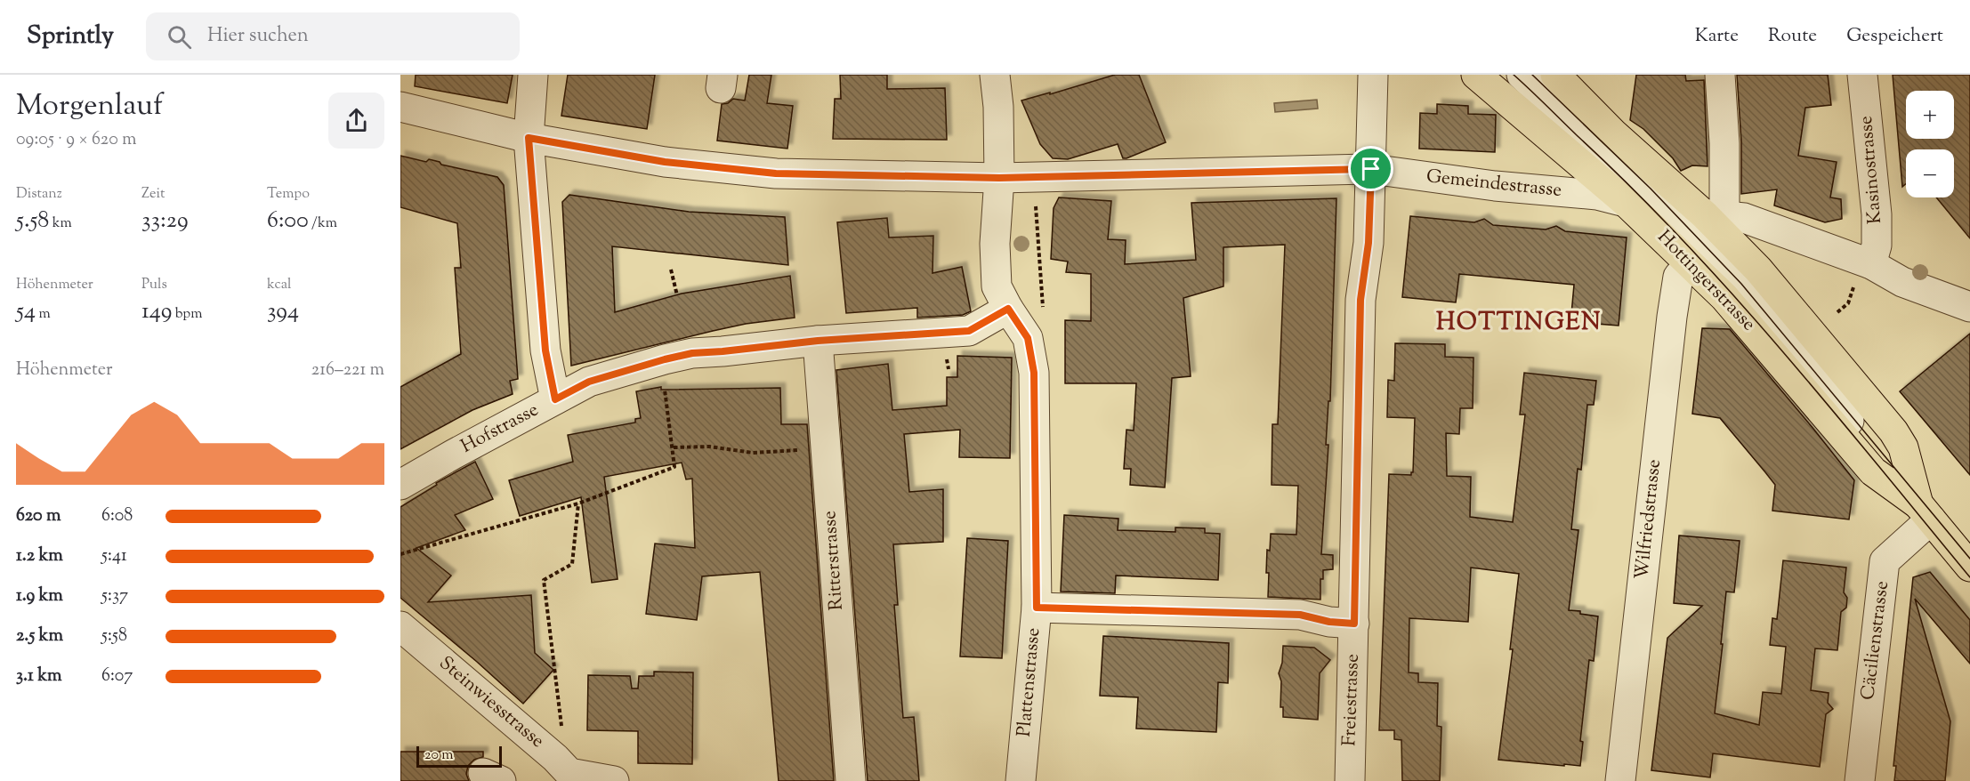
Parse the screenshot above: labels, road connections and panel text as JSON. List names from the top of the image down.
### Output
{
  "streets": {
    "main road": ["Hottingerstrasse"],
    "street": [
      "Kasinostrasse",
      "Gemeindestrasse",
      "Hofstrasse",
      "Wilfriedstrasse",
      "Ritterstrasse",
      "Cäcilienstrasse",
      "Plattenstrasse",
      "Freiestrasse",
      "Steinwiesstrasse"
    ]
  },
  "crossings": [
    ["Kasinostrasse", "Gemeindestrasse"],
    ["Gemeindestrasse", "Hottingerstrasse"],
    ["Gemeindestrasse", "Plattenstrasse"],
    ["Gemeindestrasse", "Freiestrasse"],
    ["Hottingerstrasse", "Wilfriedstrasse"],
    ["Hottingerstrasse", "Cäcilienstrasse"],
    ["Hofstrasse", "Ritterstrasse"],
    ["Hofstrasse", "Plattenstrasse"]
  ],
  "districts": ["HOTTINGEN"],
  "scale_bar": "20 m",
  "page": {
    "header": "Sprintly",
    "search": "Hier suchen",
    "nav": ["Karte", "Route", "Gespeichert"],
    "heading": ["Morgenlauf", "09:05 · 9 × 620 m"],
    "map_buttons": ["+", "−"],
    "stats": [
      ["Distanz", "5.58 km"],
      ["Zeit", "33:29"],
      ["Tempo", "6:00 /km"],
      ["Höhenmeter", "54 m"],
      ["Puls", "149 bpm"],
      ["kcal", "394"]
    ],
    "chart": ["Höhenmeter", "216–221 m"],
    "list": [
      {
        "name": "620 m",
        "note": "6:08"
      },
      {
        "name": "1.2 km",
        "note": "5:41"
      },
      {
        "name": "1.9 km",
        "note": "5:37"
      },
      {
        "name": "2.5 km",
        "note": "5:58"
      },
      {
        "name": "3.1 km",
        "note": "6:07"
      }
    ],
    "scale": "20 m"
  }
}
